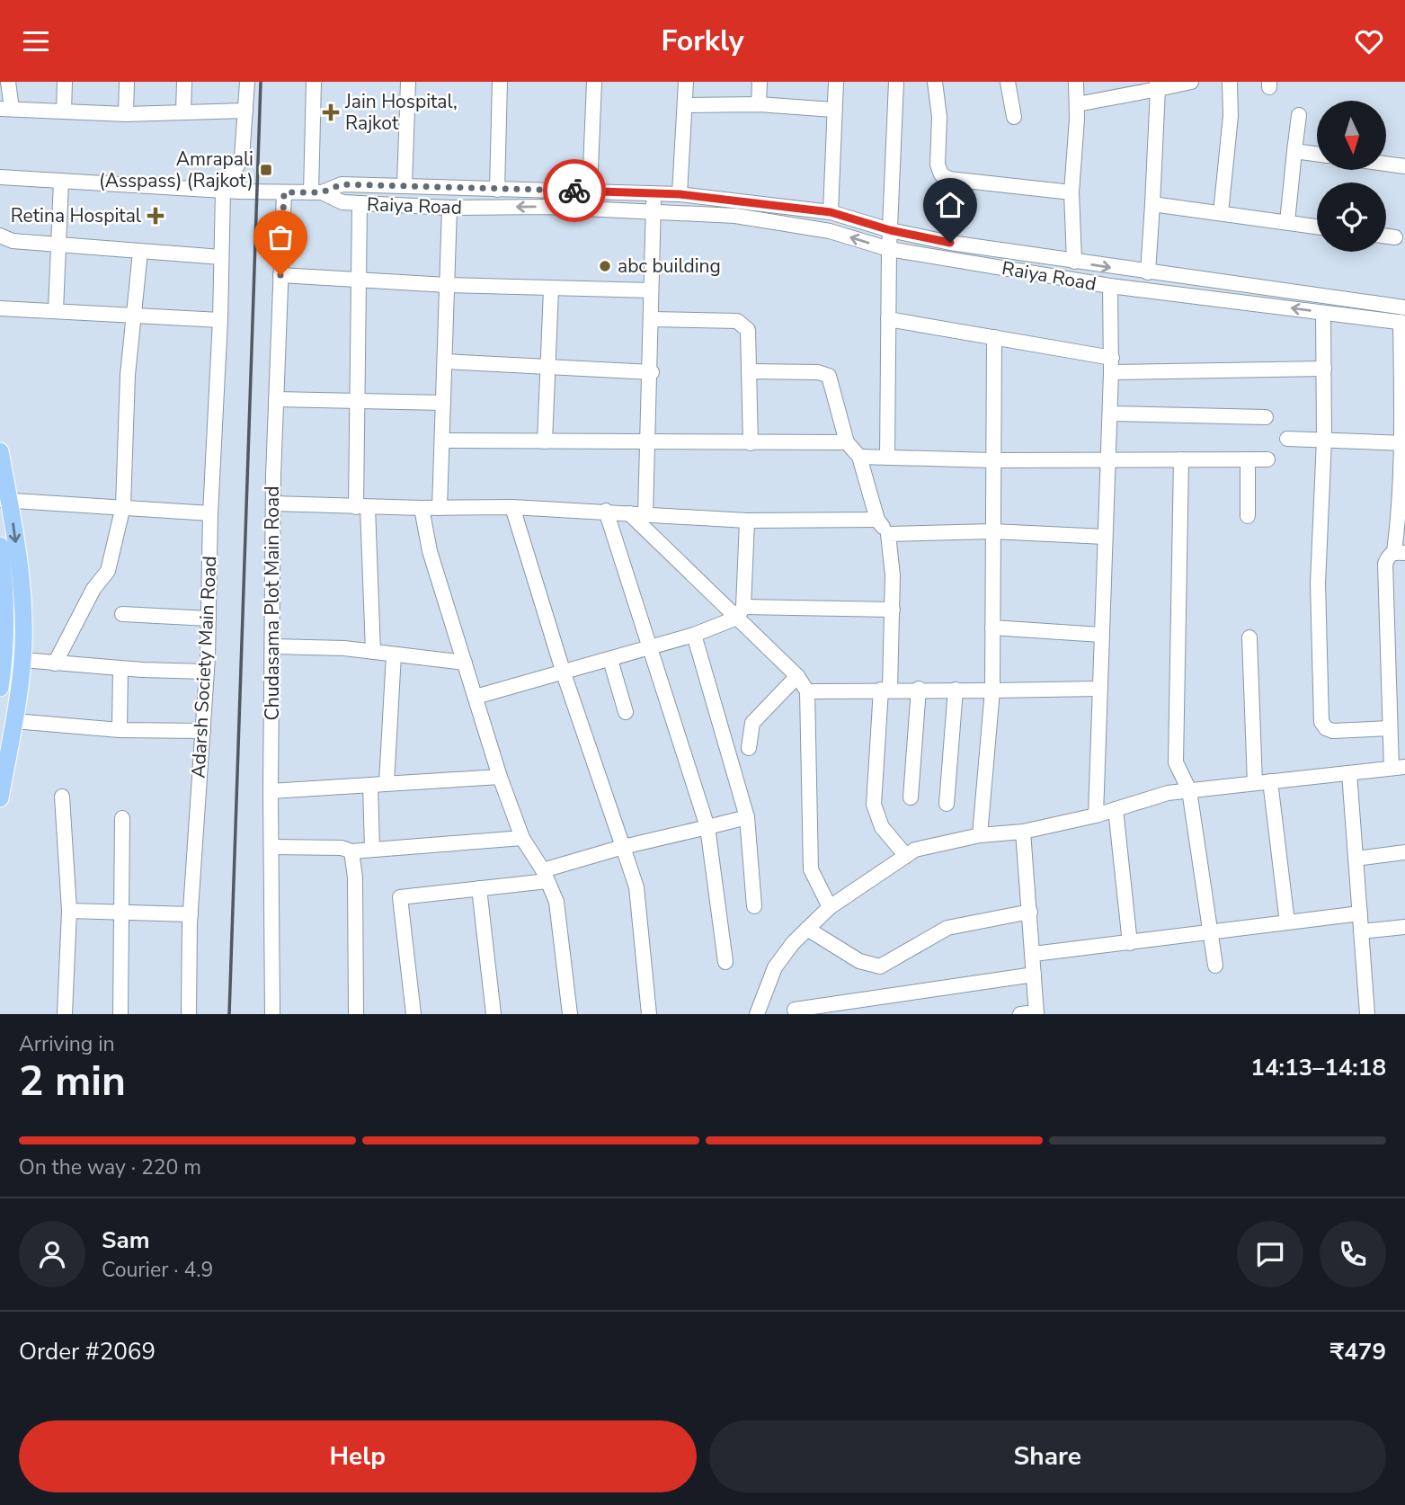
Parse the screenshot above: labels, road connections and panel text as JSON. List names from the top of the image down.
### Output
{
  "streets": {
    "street": ["Raiya Road", "Chudasama Plot Main Road", "Adarsh Society Main Road"]
  },
  "crossings": [
    ["Raiya Road", "Chudasama Plot Main Road"],
    ["Raiya Road", "Adarsh Society Main Road"]
  ],
  "places": {
    "health": ["Jain Hospital, Rajkot", "Retina Hospital"],
    "transit": ["Amrapali (Asspass) (Rajkot)"],
    "other": ["abc building"]
  },
  "north": "bottom",
  "page": {
    "header": "Forkly",
    "heading": ["2 min", "Arriving in", "14:13–14:18"],
    "panel": [
      "Sam",
      "Courier · 4.9",
      "Order #2069",
      "₹479"
    ],
    "bar": "On the way · 220 m",
    "buttons": ["Help", "Share"]
  }
}
